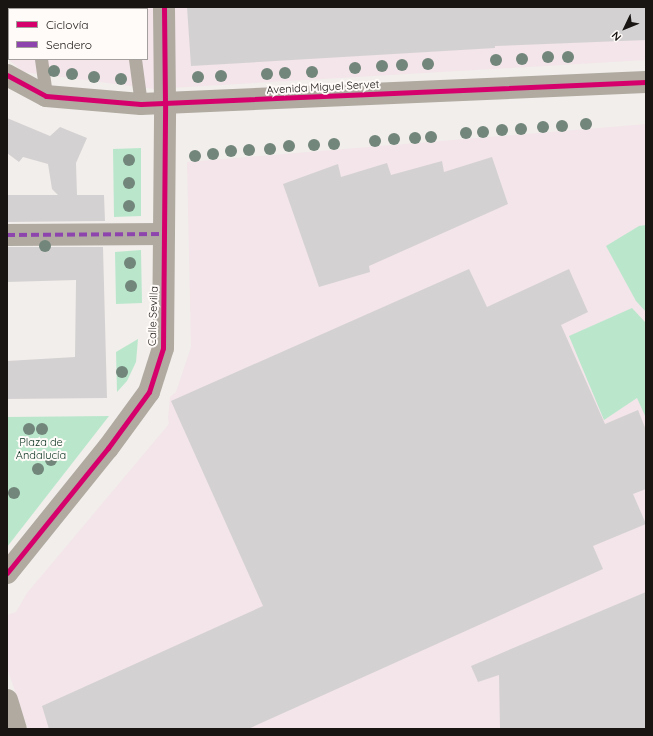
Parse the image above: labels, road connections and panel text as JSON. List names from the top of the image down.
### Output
{
  "streets": {
    "street": ["Avenida Miguel Servet", "Calle Sevilla"]
  },
  "crossings": [
    ["Avenida Miguel Servet", "Calle Sevilla"]
  ],
  "parks": ["Plaza de Andalucía"],
  "legend": ["Ciclovía", "Sendero"],
  "north": "bottom left"
}
